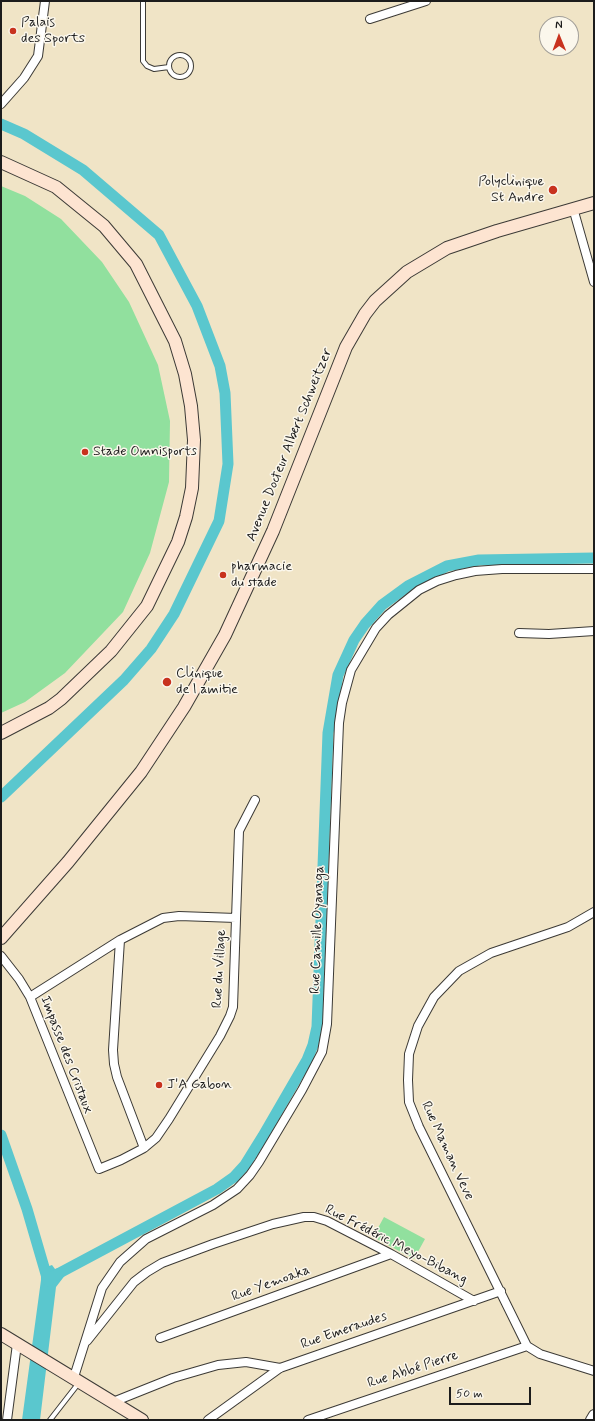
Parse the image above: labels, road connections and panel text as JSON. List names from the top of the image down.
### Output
{
  "streets": {
    "main road": ["Avenue Docteur Albert Schweitzer"],
    "street": [
      "Rue Camille Oyanaga",
      "Rue du Village",
      "Impasse des Cristaux",
      "Rue Maman Veve",
      "Rue Frédéric Meyo-Bibang",
      "Rue Yemoaka",
      "Rue Emeraudes",
      "Rue Abbé Pierre"
    ]
  },
  "crossings": [
    ["Rue Camille Oyanaga", "Rue Frédéric Meyo-Bibang"],
    ["Rue du Village", "Impasse des Cristaux"],
    ["Rue Maman Veve", "Rue Emeraudes"],
    ["Rue Maman Veve", "Rue Abbé Pierre"],
    ["Rue Frédéric Meyo-Bibang", "Rue Yemoaka"],
    ["Rue Frédéric Meyo-Bibang", "Rue Emeraudes"]
  ],
  "places": [
    "Palais des Sports",
    "Polyclinique St Andre",
    "Stade Omnisports",
    "pharmacie du stade",
    "Clinique de l amitie",
    "J'A Gabon"
  ],
  "scale_bar": "50 m",
  "north": "top"
}
